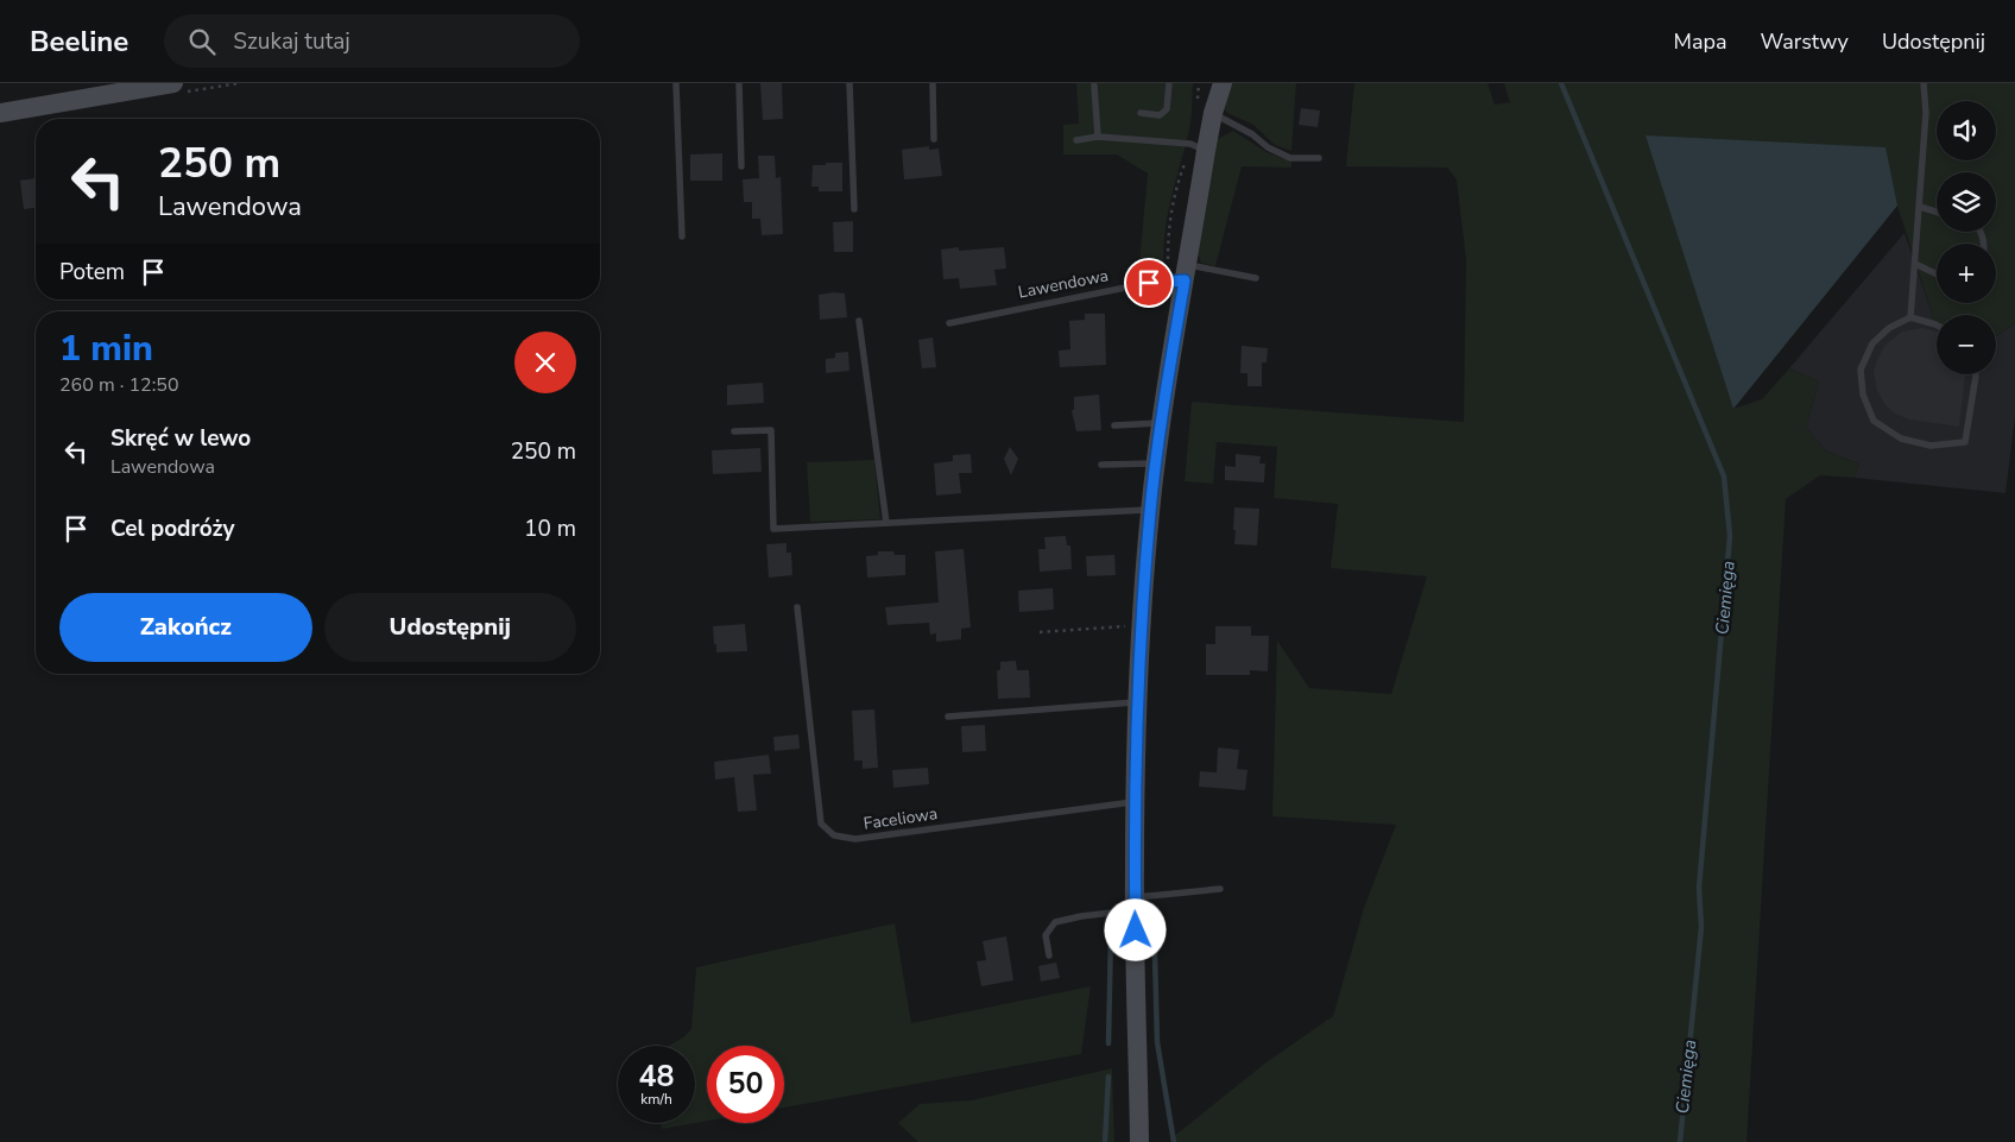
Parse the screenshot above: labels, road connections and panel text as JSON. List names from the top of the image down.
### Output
{
  "streets": {
    "lane": ["Lawendowa", "Faceliowa"]
  },
  "water": ["Ciemięga"],
  "page": {
    "header": "Beeline",
    "search": "Szukaj tutaj",
    "nav": ["Mapa", "Warstwy", "Udostępnij"],
    "map_buttons": ["+", "−"],
    "turn": ["250 m", "Lawendowa"],
    "then": "Potem",
    "heading": ["1 min", "260 m · 12:50"],
    "list": [
      {
        "name": "Skręć w lewo",
        "note": "Lawendowa",
        "value": "250 m"
      },
      {
        "name": "Cel podróży",
        "value": "10 m"
      }
    ],
    "buttons": ["Zakończ", "Udostępnij"],
    "speed": "48 km/h",
    "limit": "50"
  }
}
